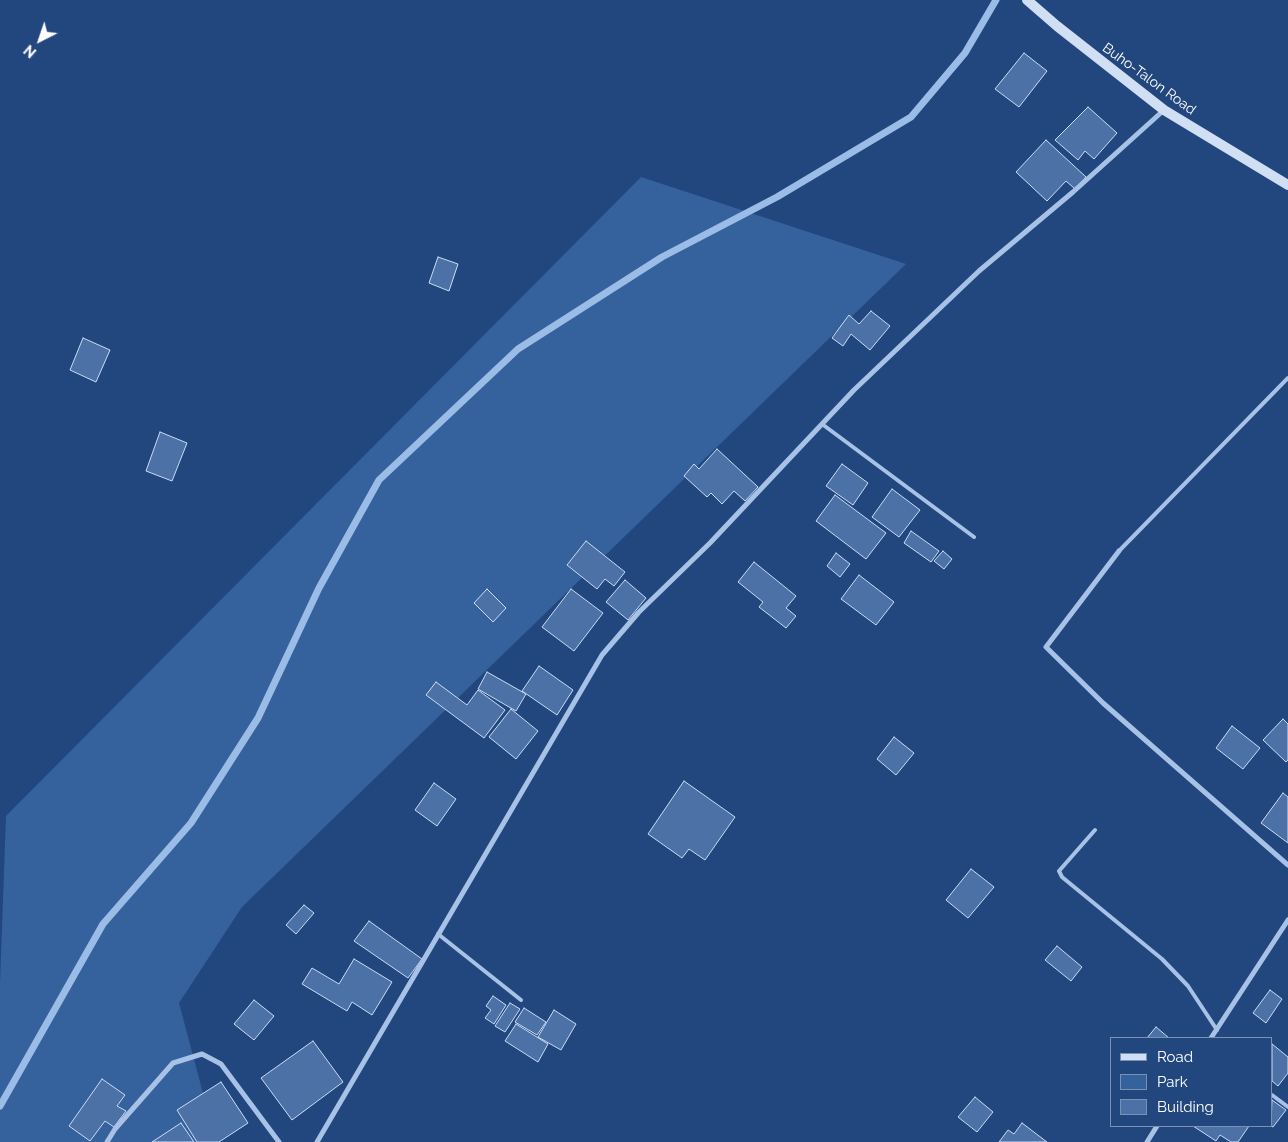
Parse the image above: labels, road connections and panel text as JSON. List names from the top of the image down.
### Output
{
  "streets": {
    "street": ["Buho-Talon Road"]
  },
  "legend": ["Road", "Park", "Building"],
  "north": "bottom left"
}
